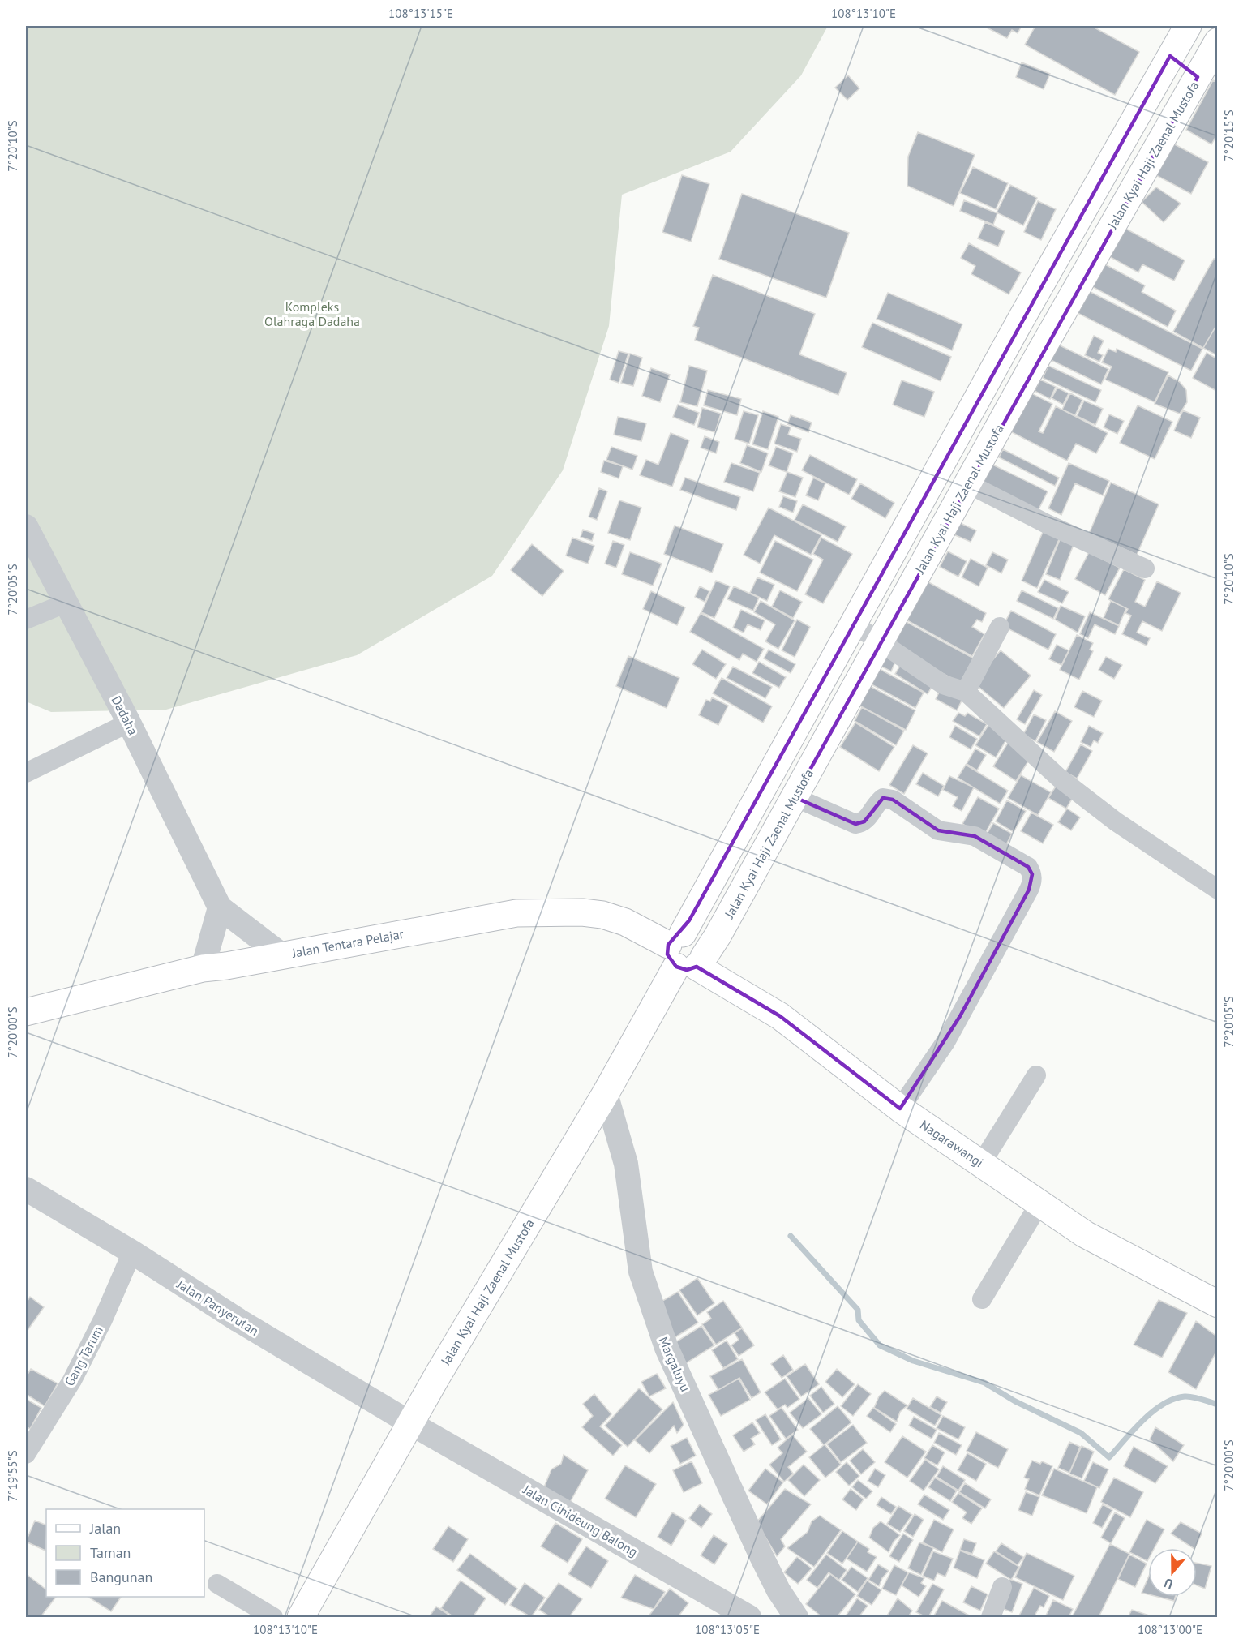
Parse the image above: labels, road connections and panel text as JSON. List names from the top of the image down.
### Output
{
  "streets": {
    "main road": ["Jalan Kyai Haji Zaenal Mustofa", "Jalan Tentara Pelajar", "Nagarawangi"],
    "street": [
      "Dadaha",
      "Jalan Panyerutan",
      "Gang Tarum",
      "Margaluyu",
      "Jalan Cihideung Balong"
    ]
  },
  "crossings": [
    ["Jalan Kyai Haji Zaenal Mustofa", "Jalan Tentara Pelajar"],
    ["Jalan Kyai Haji Zaenal Mustofa", "Nagarawangi"],
    ["Jalan Kyai Haji Zaenal Mustofa", "Jalan Panyerutan"],
    ["Jalan Kyai Haji Zaenal Mustofa", "Margaluyu"],
    ["Jalan Kyai Haji Zaenal Mustofa", "Jalan Cihideung Balong"],
    ["Dadaha", "Jalan Tentara Pelajar"],
    ["Jalan Tentara Pelajar", "Nagarawangi"],
    ["Jalan Panyerutan", "Gang Tarum"],
    ["Jalan Panyerutan", "Jalan Cihideung Balong"]
  ],
  "parks": ["Kompleks Olahraga Dadaha"],
  "legend": ["Jalan", "Taman", "Bangunan"],
  "north": "bottom",
  "coordinates": [
    "108°13'15\"E",
    "108°13'10\"E",
    "7°20'15\"S",
    "7°20'10\"S",
    "7°20'05\"S",
    "7°20'00\"S",
    "7°19'55\"S",
    "108°13'05\"E",
    "108°13'00\"E"
  ]
}
